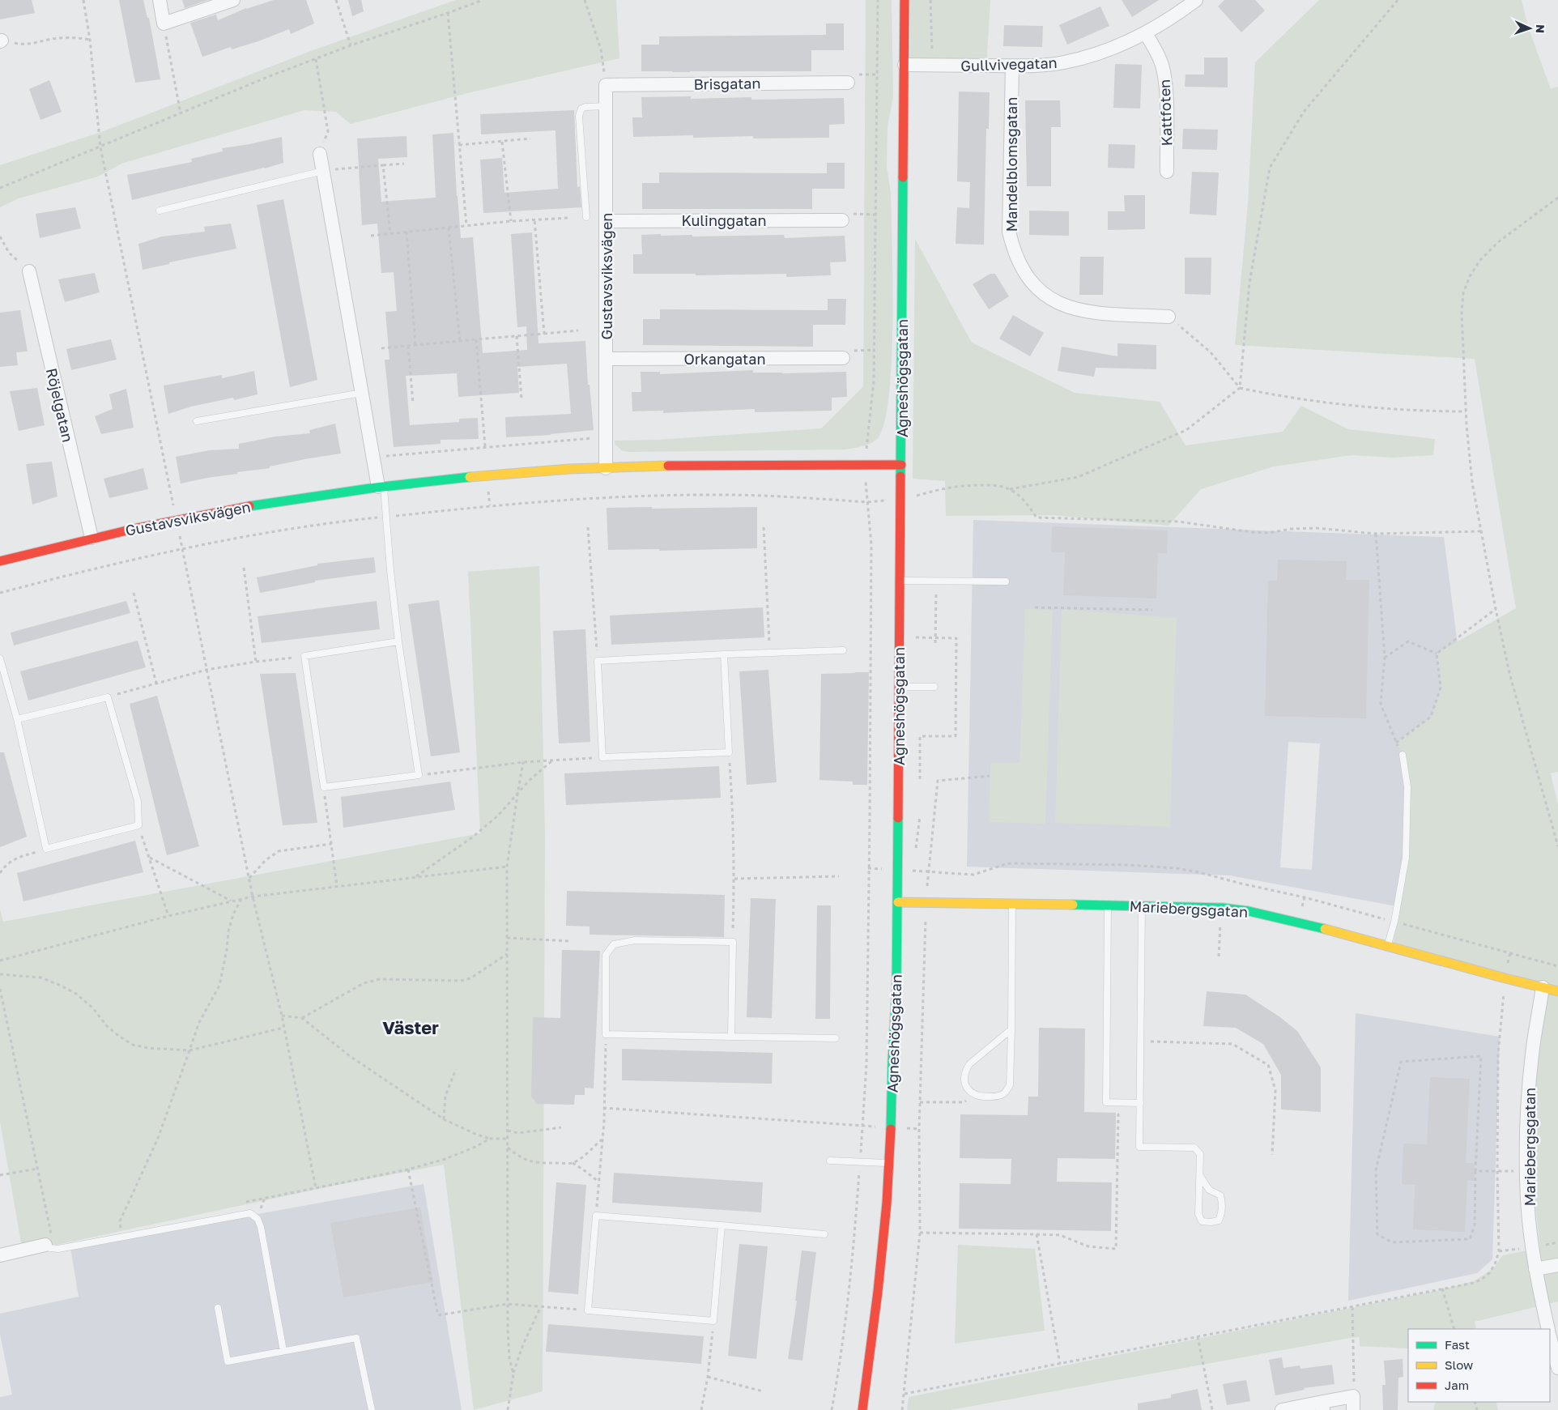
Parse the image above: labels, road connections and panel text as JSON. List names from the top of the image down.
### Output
{
  "streets": {
    "street": [
      "Gullvivegatan",
      "Brisgatan",
      "Kattfoten",
      "Mandelblomsgatan",
      "Kulinggatan",
      "Gustavsviksvägen",
      "Orkangatan",
      "Agneshögsgatan",
      "Röjelgatan",
      "Mariebergsgatan"
    ]
  },
  "crossings": [
    ["Gullvivegatan", "Kattfoten"],
    ["Gullvivegatan", "Mandelblomsgatan"],
    ["Gullvivegatan", "Agneshögsgatan"],
    ["Brisgatan", "Gustavsviksvägen"],
    ["Kulinggatan", "Gustavsviksvägen"],
    ["Gustavsviksvägen", "Orkangatan"],
    ["Gustavsviksvägen", "Agneshögsgatan"],
    ["Gustavsviksvägen", "Röjelgatan"],
    ["Agneshögsgatan", "Mariebergsgatan"]
  ],
  "districts": ["Väster"],
  "legend": ["Fast", "Slow", "Jam"],
  "north": "right"
}
